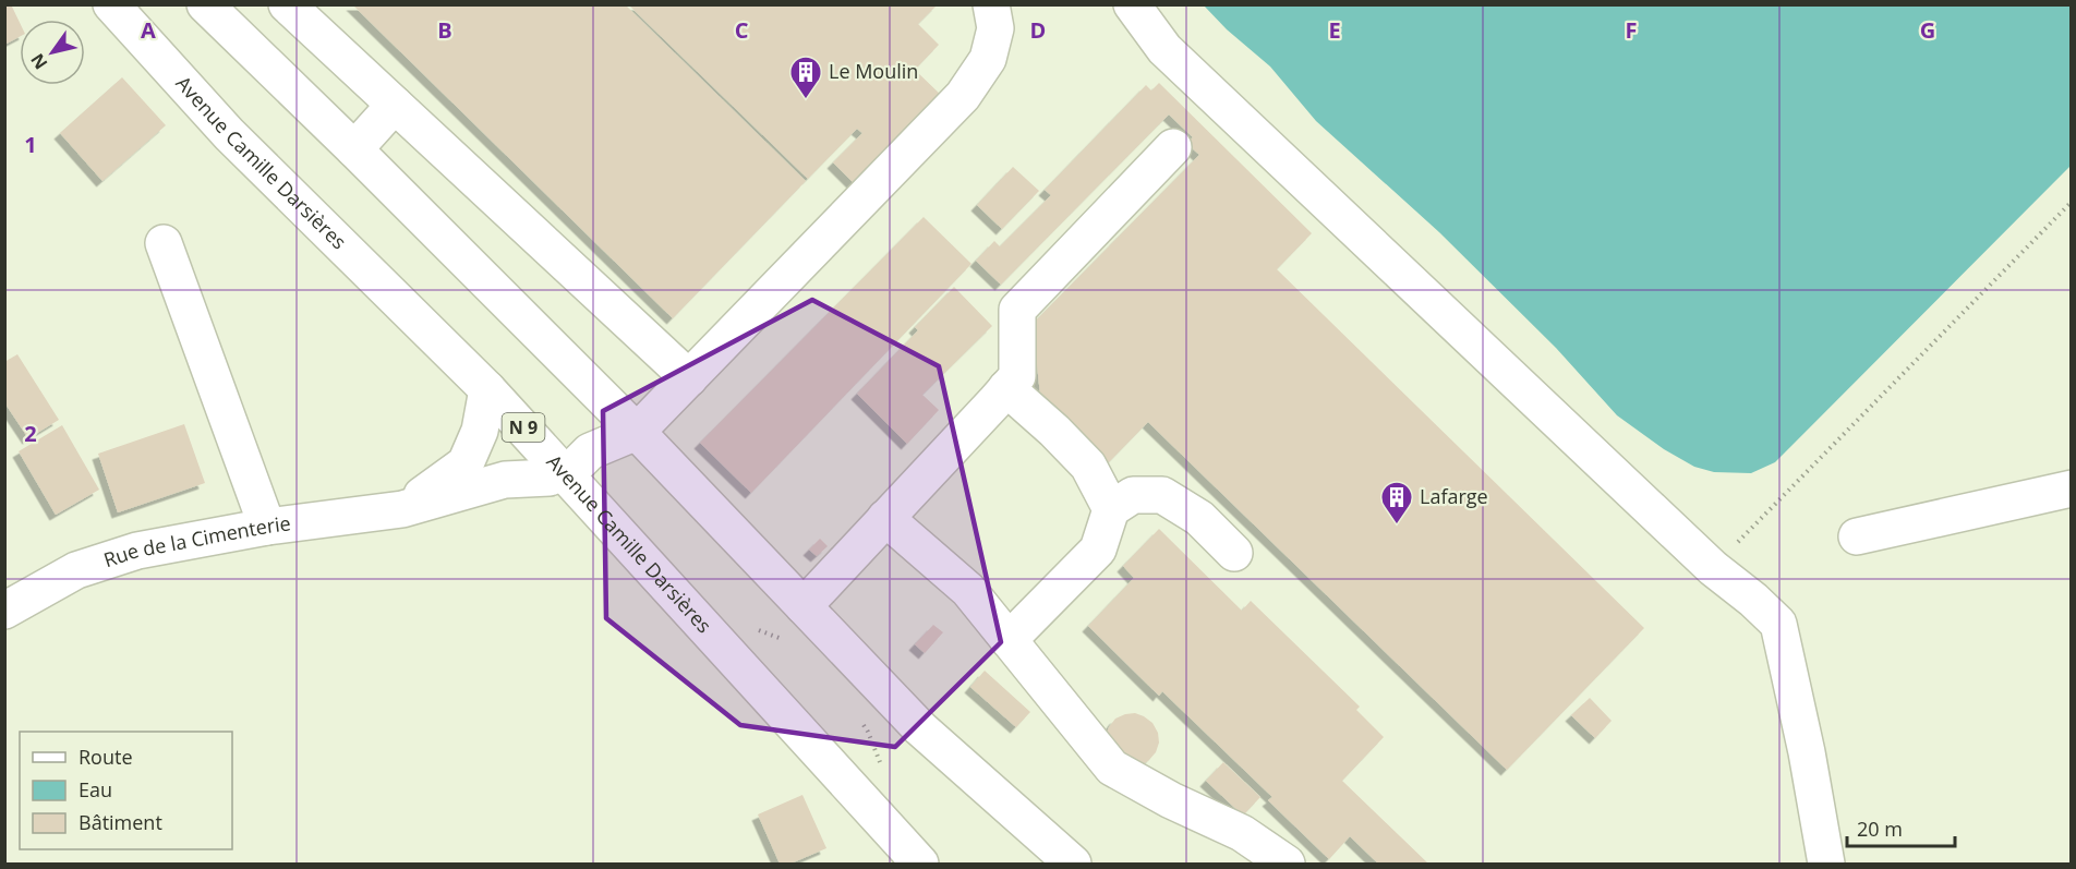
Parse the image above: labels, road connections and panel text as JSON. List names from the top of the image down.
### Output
{
  "streets": {
    "main road": ["Avenue Camille Darsières", "N 9", "Rue de la Cimenterie"]
  },
  "crossings": [
    ["Avenue Camille Darsières", "Rue de la Cimenterie"]
  ],
  "places": {
    "building": ["Le Moulin", "Lafarge"]
  },
  "legend": ["Route", "Eau", "Bâtiment"],
  "scale_bar": "20 m",
  "north": "bottom left",
  "grid": {
    "columns": [
      "A",
      "B",
      "C",
      "D",
      "E",
      "F",
      "G"
    ],
    "rows": ["1", "2"]
  }
}
